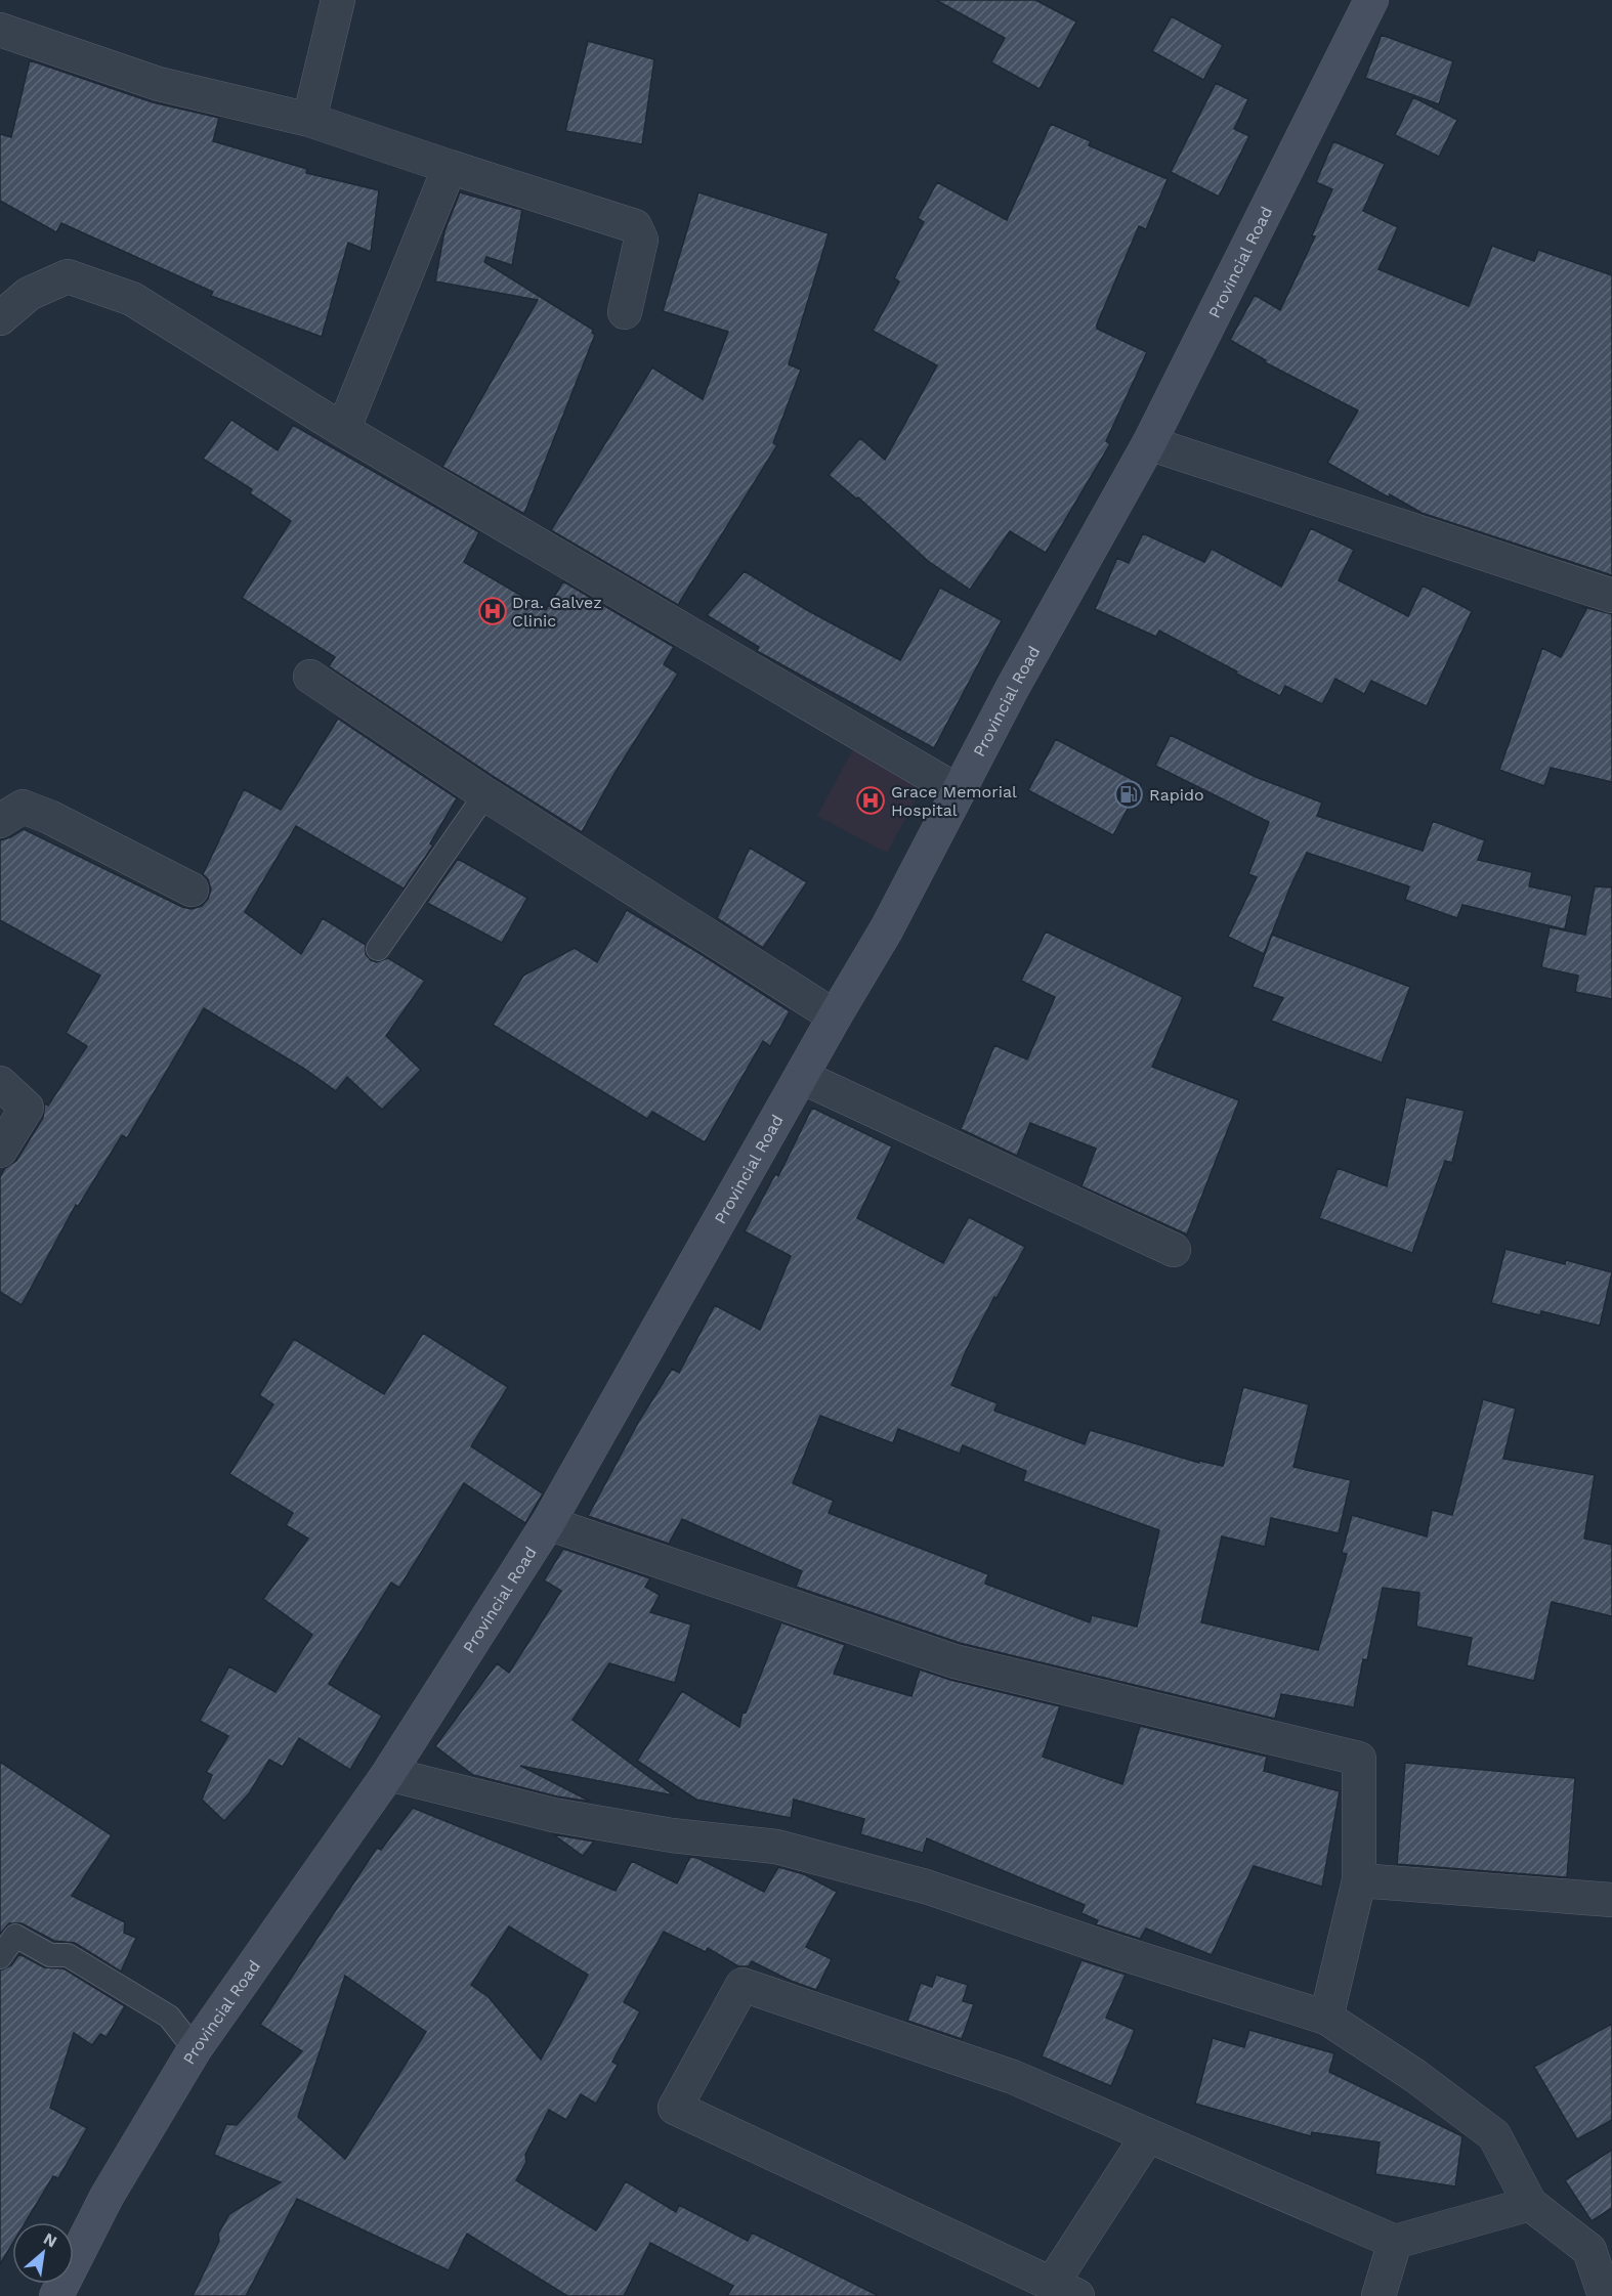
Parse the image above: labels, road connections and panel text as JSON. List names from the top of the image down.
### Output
{
  "streets": {
    "main road": ["Provincial Road"]
  },
  "places": {
    "hospital": ["Dra. Galvez Clinic", "Grace Memorial Hospital"],
    "fuel station": ["Rapido"]
  },
  "north": "top right"
}
